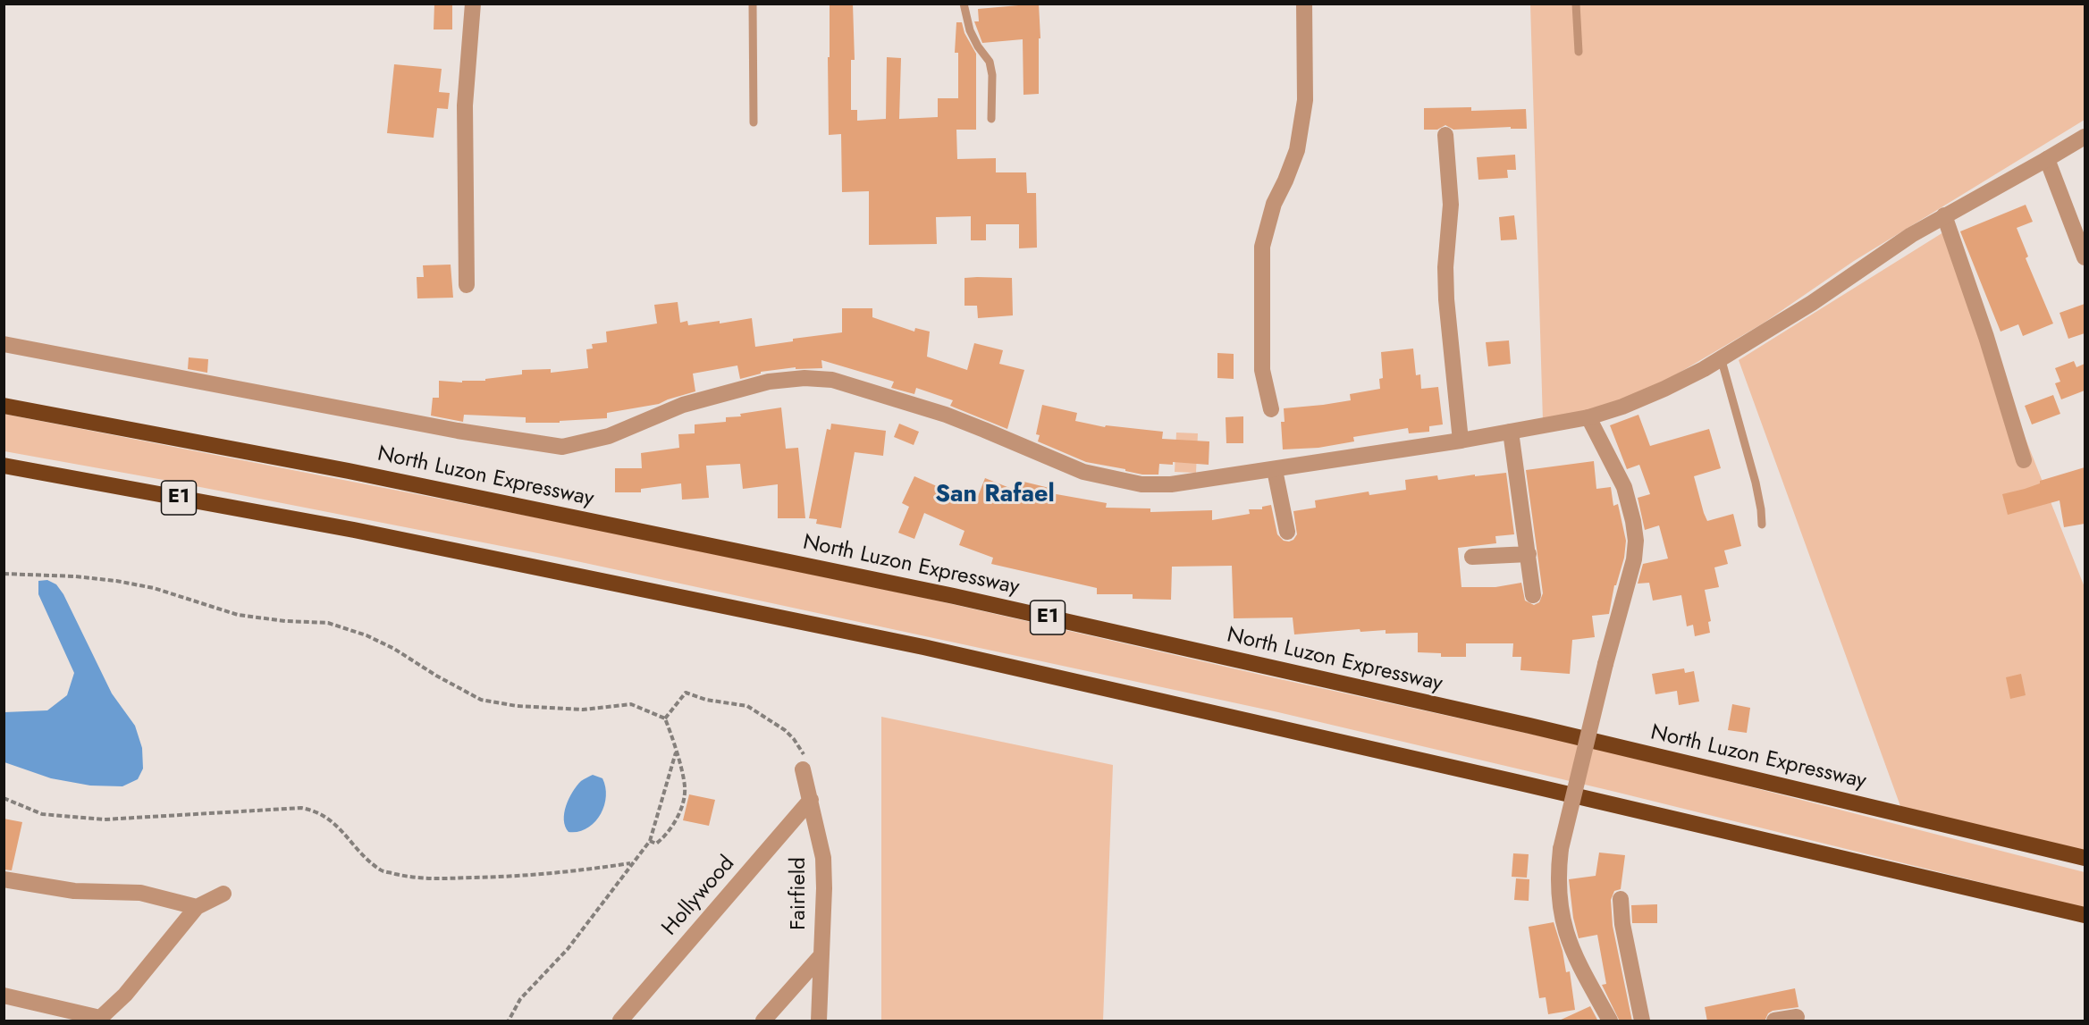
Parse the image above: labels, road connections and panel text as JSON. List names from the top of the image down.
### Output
{
  "streets": {
    "highway": ["North Luzon Expressway", "E1"],
    "street": ["Fairfield", "Hollywood"]
  },
  "crossings": [
    ["Fairfield", "Hollywood"]
  ],
  "districts": ["San Rafael"]
}
